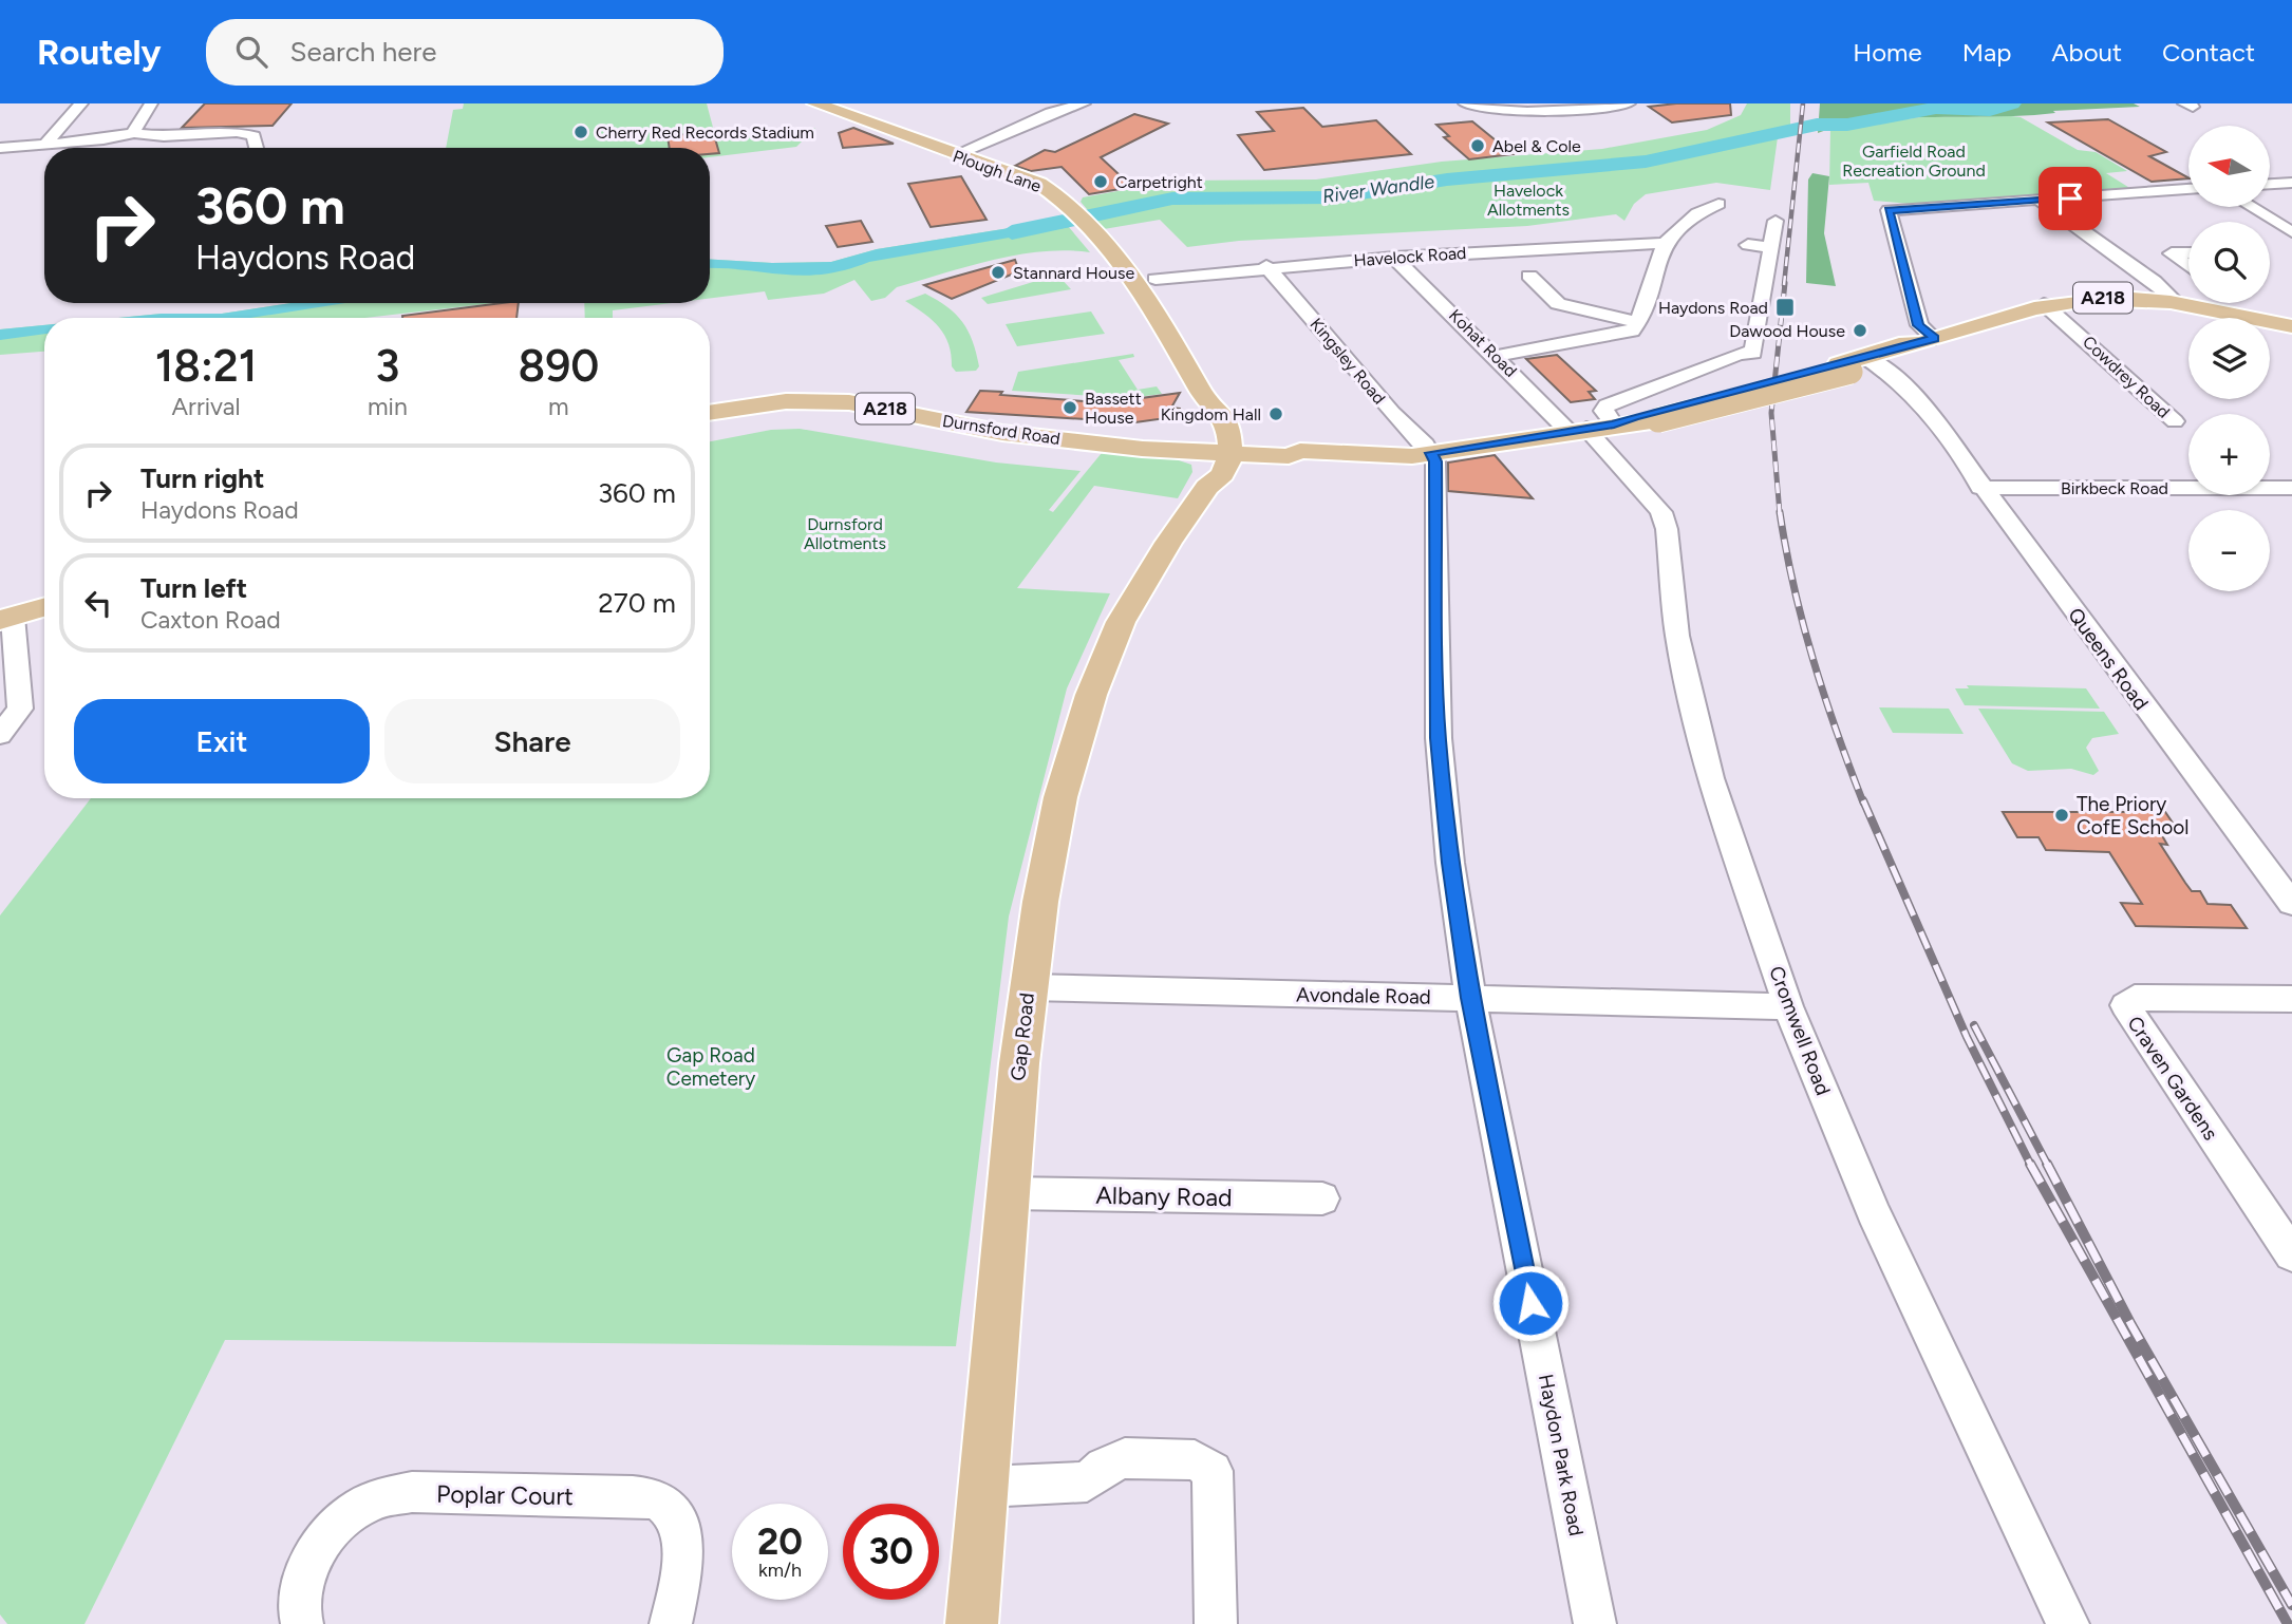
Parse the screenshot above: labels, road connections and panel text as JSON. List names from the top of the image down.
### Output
{
  "streets": {
    "main road": [
      "Plough Lane",
      "A218",
      "Durnsford Road",
      "Gap Road"
    ],
    "street": [
      "Havelock Road",
      "Kohat Road",
      "Kingsley Road",
      "Cowdrey Road",
      "Birkbeck Road",
      "Queens Road",
      "Avondale Road",
      "Cromwell Road",
      "Craven Gardens",
      "Albany Road",
      "Haydon Park Road",
      "Poplar Court"
    ]
  },
  "crossings": [
    ["Plough Lane", "A218"],
    ["Plough Lane", "Durnsford Road"],
    ["Plough Lane", "Gap Road"],
    ["Havelock Road", "Kohat Road"],
    ["Havelock Road", "Kingsley Road"],
    ["A218", "Kohat Road"],
    ["A218", "Kingsley Road"],
    ["A218", "Cowdrey Road"],
    ["A218", "Durnsford Road"],
    ["A218", "Queens Road"],
    ["A218", "Cromwell Road"],
    ["A218", "Gap Road"],
    ["A218", "Haydon Park Road"],
    ["Kohat Road", "Cromwell Road"],
    ["Kingsley Road", "Haydon Park Road"],
    ["Durnsford Road", "Gap Road"],
    ["Birkbeck Road", "Queens Road"],
    ["Avondale Road", "Cromwell Road"],
    ["Avondale Road", "Gap Road"],
    ["Avondale Road", "Haydon Park Road"],
    ["Gap Road", "Albany Road"]
  ],
  "water": ["River Wandle"],
  "parks": [
    "Garfield Road Recreation Ground",
    "Havelock Allotments",
    "Durnsford Allotments",
    "Gap Road Cemetery"
  ],
  "places": {
    "other": [
      "Cherry Red Records Stadium",
      "Abel & Cole",
      "Carpetright",
      "Stannard House",
      "Dawood House",
      "Bassett House",
      "Kingdom Hall",
      "The Priory CofE School"
    ],
    "transit": ["Haydons Road"]
  },
  "north": "left",
  "page": {
    "header": "Routely",
    "search": "Search here",
    "nav": [
      "Home",
      "Map",
      "About",
      "Contact"
    ],
    "map_buttons": ["+", "−"],
    "turn": ["360 m", "Haydons Road"],
    "eta": [
      "18:21",
      "Arrival",
      "3",
      "min",
      "890",
      "m"
    ],
    "list": [
      {
        "name": "Turn right",
        "note": "Haydons Road",
        "value": "360 m"
      },
      {
        "name": "Turn left",
        "note": "Caxton Road",
        "value": "270 m"
      }
    ],
    "buttons": ["Exit", "Share"],
    "speed": "20 km/h",
    "limit": "30"
  }
}
